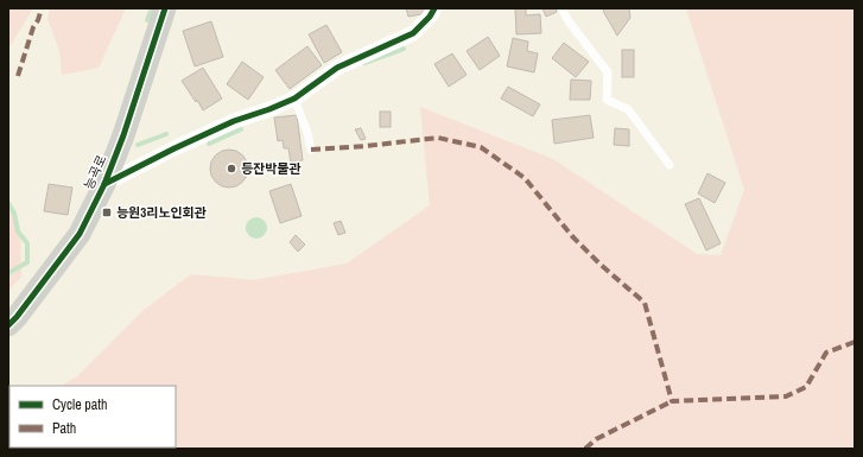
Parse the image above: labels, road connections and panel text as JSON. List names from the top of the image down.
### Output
{
  "streets": {
    "street": ["능곡로"]
  },
  "places": {
    "other": ["등잔박물관"],
    "transit": ["능원3리노인회관"]
  },
  "legend": ["Cycle path", "Path"]
}
